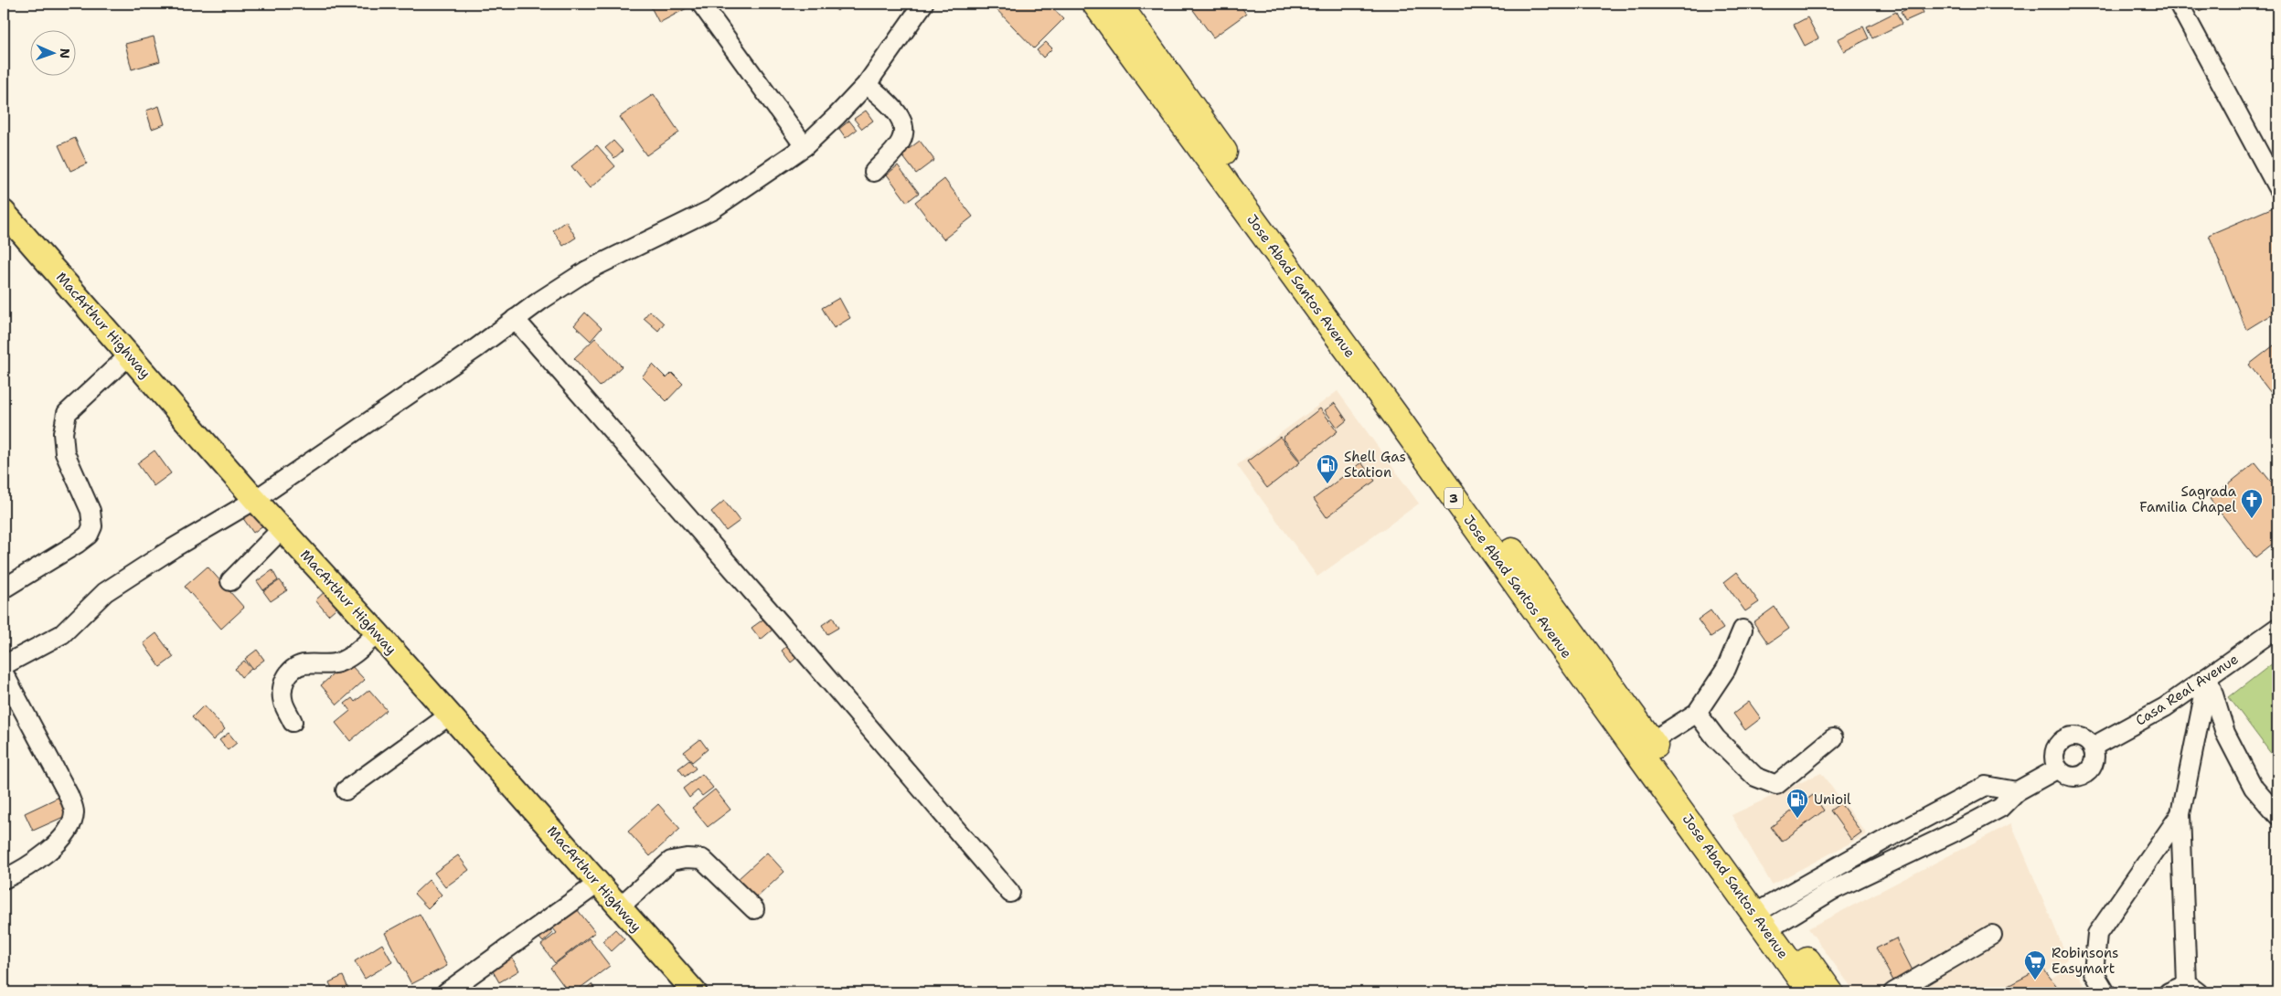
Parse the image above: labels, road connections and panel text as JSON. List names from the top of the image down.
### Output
{
  "streets": {
    "highway": ["Jose Abad Santos Avenue", "3"],
    "main road": ["MacArthur Highway"],
    "street": ["Casa Real Avenue"]
  },
  "places": {
    "fuel station": ["Shell Gas Station", "Unioil"],
    "church": ["Sagrada Familia Chapel"],
    "supermarket": ["Robinsons Easymart"]
  },
  "north": "right"
}
